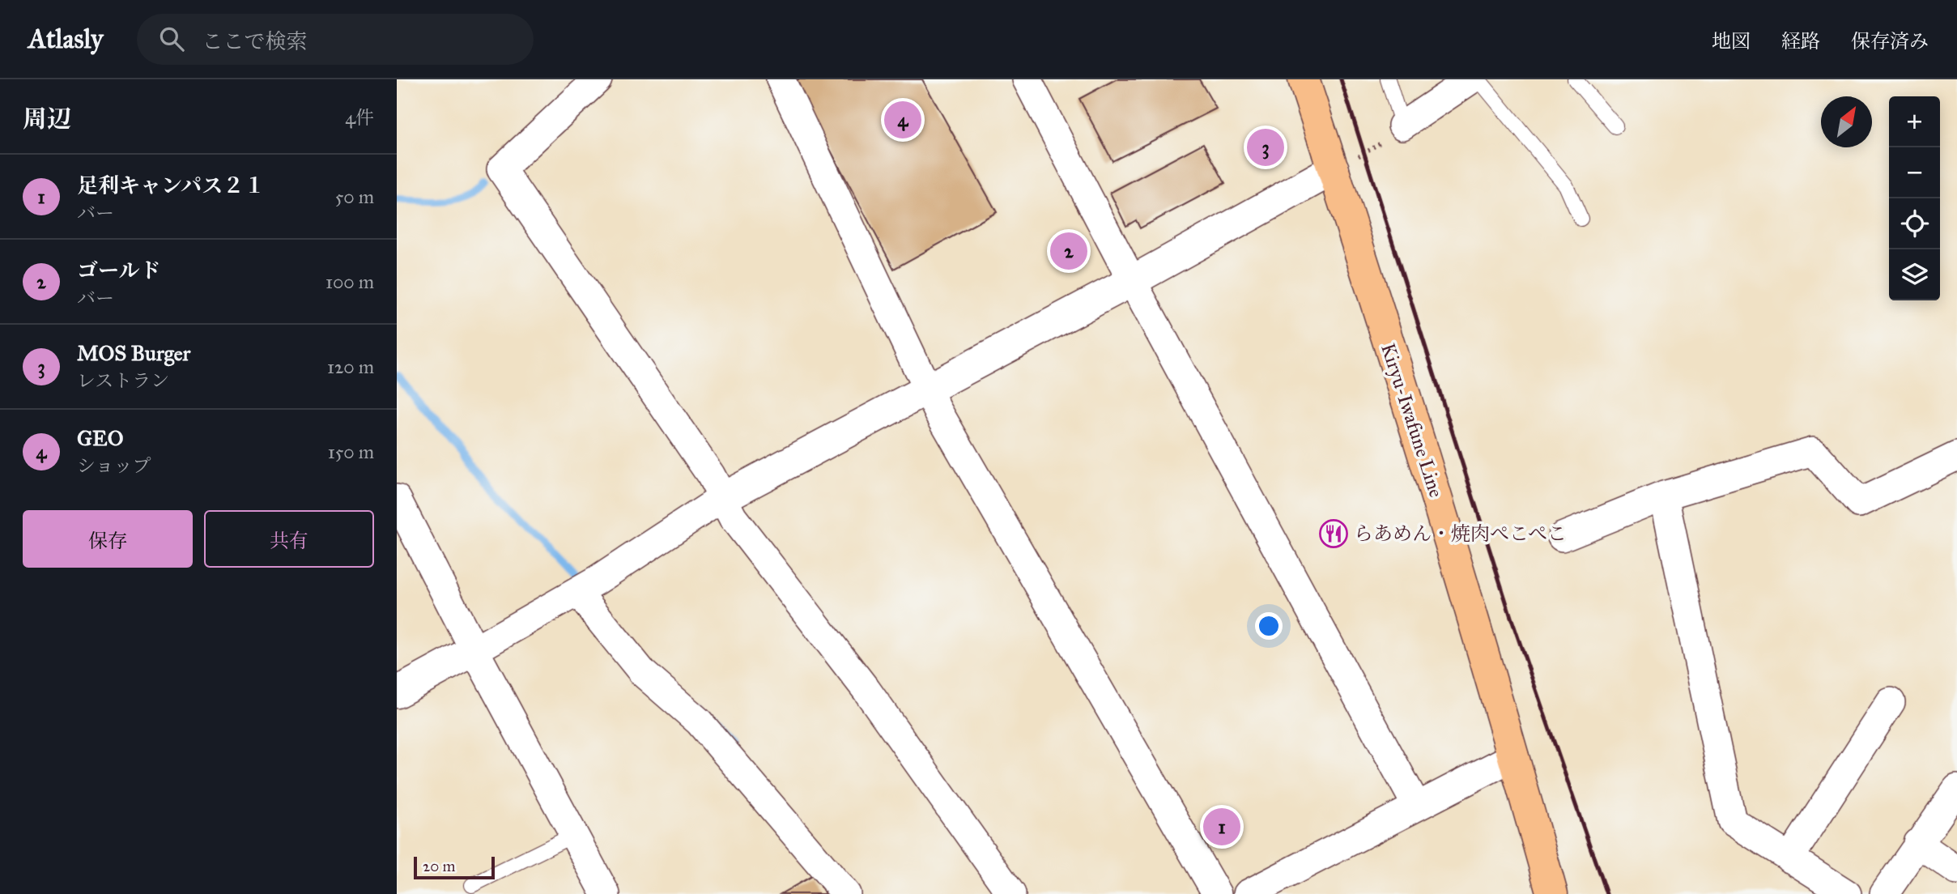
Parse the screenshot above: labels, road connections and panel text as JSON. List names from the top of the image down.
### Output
{
  "streets": {
    "main road": ["Kiryu-Iwafune Line"]
  },
  "places": {
    "restaurant": ["らあめん・焼肉ぺこぺこ"]
  },
  "scale_bar": "20 m",
  "north": "top right",
  "page": {
    "header": "Atlasly",
    "search": "ここで検索",
    "nav": ["地図", "経路", "保存済み"],
    "heading": ["周辺", "4件"],
    "map_buttons": ["+", "−"],
    "pins": [
      "4",
      "3",
      "2",
      "1"
    ],
    "list": [
      {
        "mark": "1",
        "name": "足利キャンパス２１",
        "note": "バー",
        "value": "50 m"
      },
      {
        "mark": "2",
        "name": "ゴールド",
        "note": "バー",
        "value": "100 m"
      },
      {
        "mark": "3",
        "name": "MOS Burger",
        "note": "レストラン",
        "value": "120 m"
      },
      {
        "mark": "4",
        "name": "GEO",
        "note": "ショップ",
        "value": "150 m"
      }
    ],
    "buttons": ["保存", "共有"],
    "scale": "20 m"
  }
}
